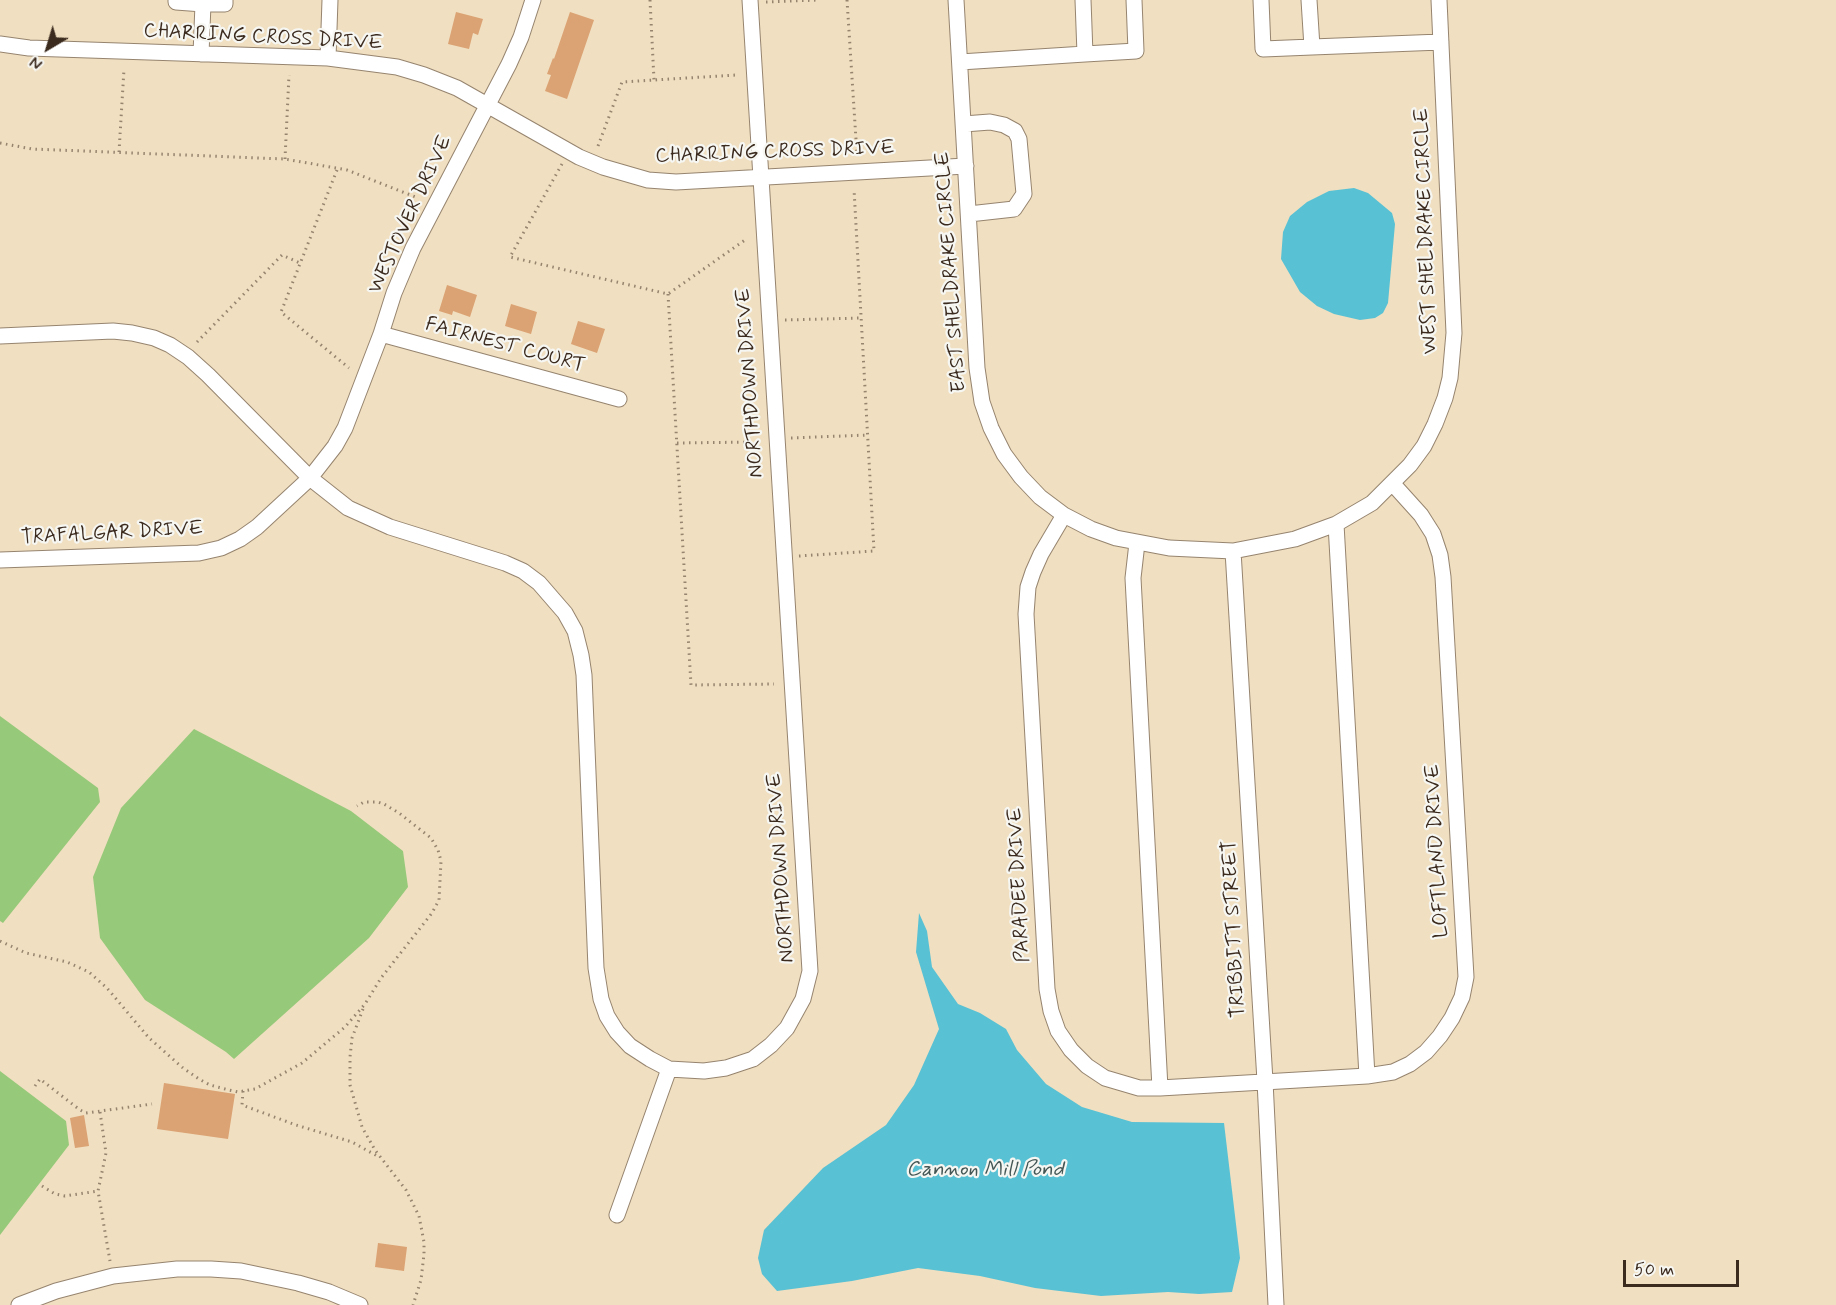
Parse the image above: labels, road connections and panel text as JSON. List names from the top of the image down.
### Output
{
  "streets": {
    "street": [
      "CHARRING CROSS DRIVE",
      "WESTOVER DRIVE",
      "WEST SHELDRAKE CIRCLE",
      "EAST SHELDRAKE CIRCLE",
      "FAIRNEST COURT",
      "NORTHDOWN DRIVE",
      "TRAFALGAR DRIVE",
      "LOFTLAND DRIVE",
      "PARADEE DRIVE",
      "TRIBBITT STREET"
    ]
  },
  "crossings": [
    ["CHARRING CROSS DRIVE", "WESTOVER DRIVE"],
    ["CHARRING CROSS DRIVE", "EAST SHELDRAKE CIRCLE"],
    ["CHARRING CROSS DRIVE", "NORTHDOWN DRIVE"],
    ["WESTOVER DRIVE", "FAIRNEST COURT"],
    ["WESTOVER DRIVE", "NORTHDOWN DRIVE"],
    ["WESTOVER DRIVE", "TRAFALGAR DRIVE"],
    ["WEST SHELDRAKE CIRCLE", "EAST SHELDRAKE CIRCLE"],
    ["WEST SHELDRAKE CIRCLE", "LOFTLAND DRIVE"],
    ["WEST SHELDRAKE CIRCLE", "TRIBBITT STREET"],
    ["EAST SHELDRAKE CIRCLE", "PARADEE DRIVE"],
    ["EAST SHELDRAKE CIRCLE", "TRIBBITT STREET"],
    ["NORTHDOWN DRIVE", "TRAFALGAR DRIVE"],
    ["LOFTLAND DRIVE", "PARADEE DRIVE"],
    ["LOFTLAND DRIVE", "TRIBBITT STREET"],
    ["PARADEE DRIVE", "TRIBBITT STREET"]
  ],
  "water": ["Cannon Mill Pond"],
  "scale_bar": "50 m",
  "north": "bottom left"
}
